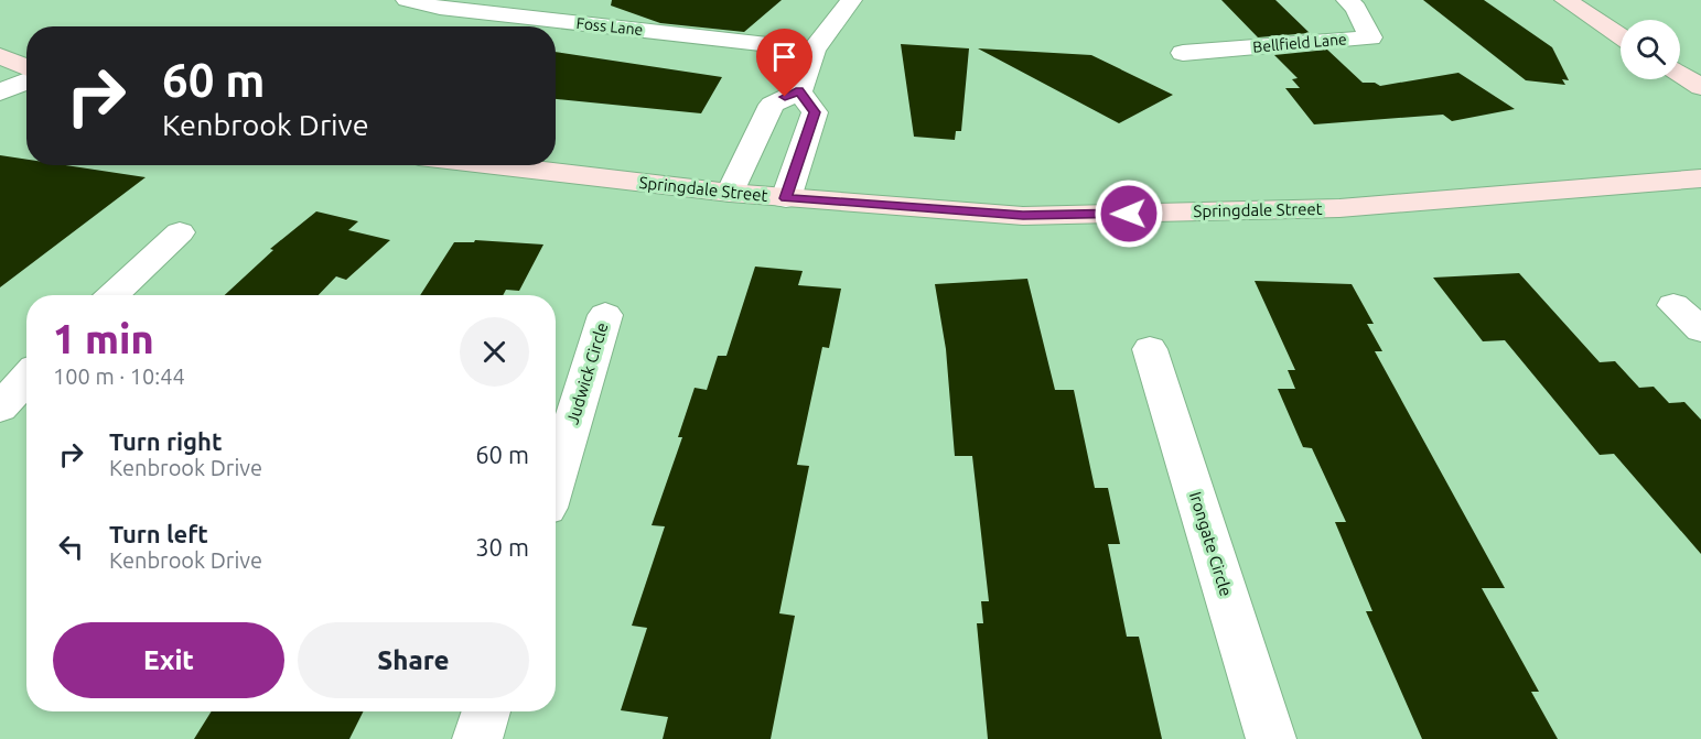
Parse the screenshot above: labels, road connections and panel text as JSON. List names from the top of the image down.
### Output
{
  "streets": {
    "street": [
      "Foss Lane",
      "Bellfield Lane",
      "Springdale Street",
      "Judwick Circle",
      "Irongate Circle"
    ]
  },
  "page": {
    "turn": ["60 m", "Kenbrook Drive"],
    "heading": ["1 min", "100 m · 10:44"],
    "list": [
      {
        "name": "Turn right",
        "note": "Kenbrook Drive",
        "value": "60 m"
      },
      {
        "name": "Turn left",
        "note": "Kenbrook Drive",
        "value": "30 m"
      }
    ],
    "buttons": ["Exit", "Share"]
  }
}
